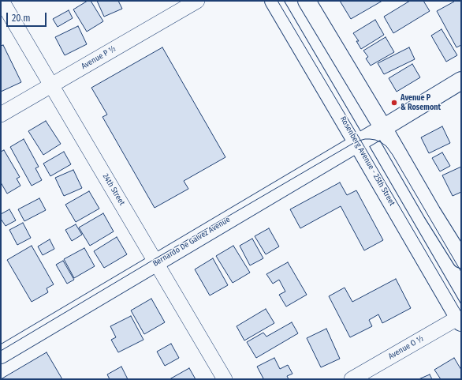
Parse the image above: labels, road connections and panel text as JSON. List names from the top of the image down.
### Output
{
  "streets": {
    "main road": ["Rosenberg Avenue - 25th Street", "Bernardo De Galvez Avenue"],
    "street": ["Avenue P ½", "24th Street", "Avenue O ½"]
  },
  "crossings": [
    ["Avenue P ½", "24th Street"],
    ["Rosenberg Avenue - 25th Street", "Bernardo De Galvez Avenue"],
    ["Rosenberg Avenue - 25th Street", "Avenue O ½"],
    ["24th Street", "Bernardo De Galvez Avenue"]
  ],
  "places": ["Avenue P & Rosemont"],
  "scale_bar": "20 m"
}
